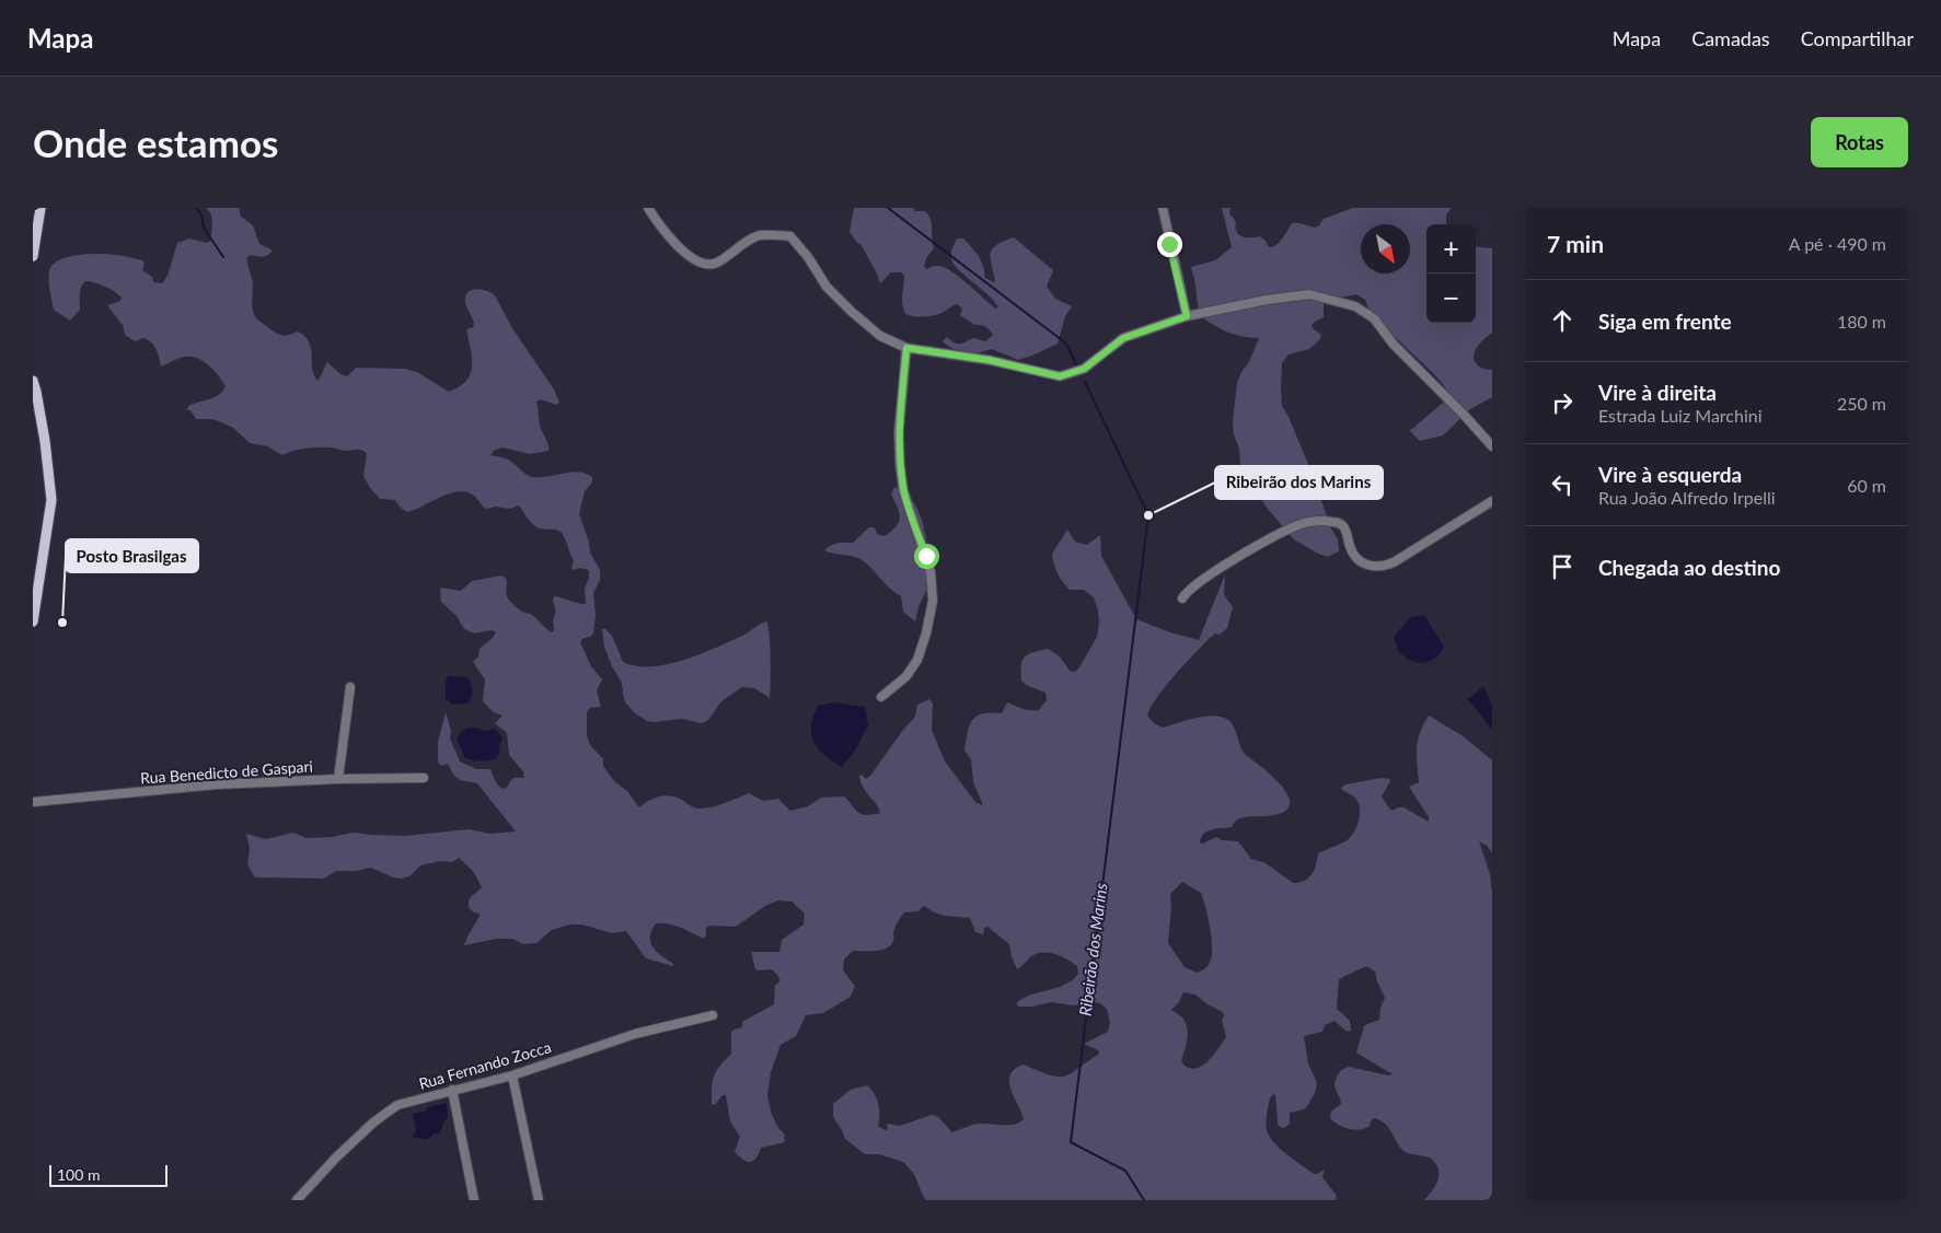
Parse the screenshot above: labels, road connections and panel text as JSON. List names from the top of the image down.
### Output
{
  "streets": {
    "street": ["Rua Benedicto de Gaspari", "Rua Fernando Zocca"]
  },
  "water": ["Ribeirão dos Marins"],
  "places": ["Ribeirão dos Marins", "Posto Brasilgas"],
  "scale_bar": "100 m",
  "north": "bottom right",
  "page": {
    "header": "Mapa",
    "nav": ["Mapa", "Camadas", "Compartilhar"],
    "buttons": "Rotas",
    "title": "Onde estamos",
    "heading": ["7 min", "A pé · 490 m"],
    "map_buttons": ["+", "−"],
    "list": [
      ["Siga em frente", "180 m"],
      ["Vire à direita", "Estrada Luiz Marchini", "250 m"],
      ["Vire à esquerda", "Rua João Alfredo Irpelli", "60 m"],
      "Chegada ao destino"
    ],
    "scale": "100 m"
  }
}
